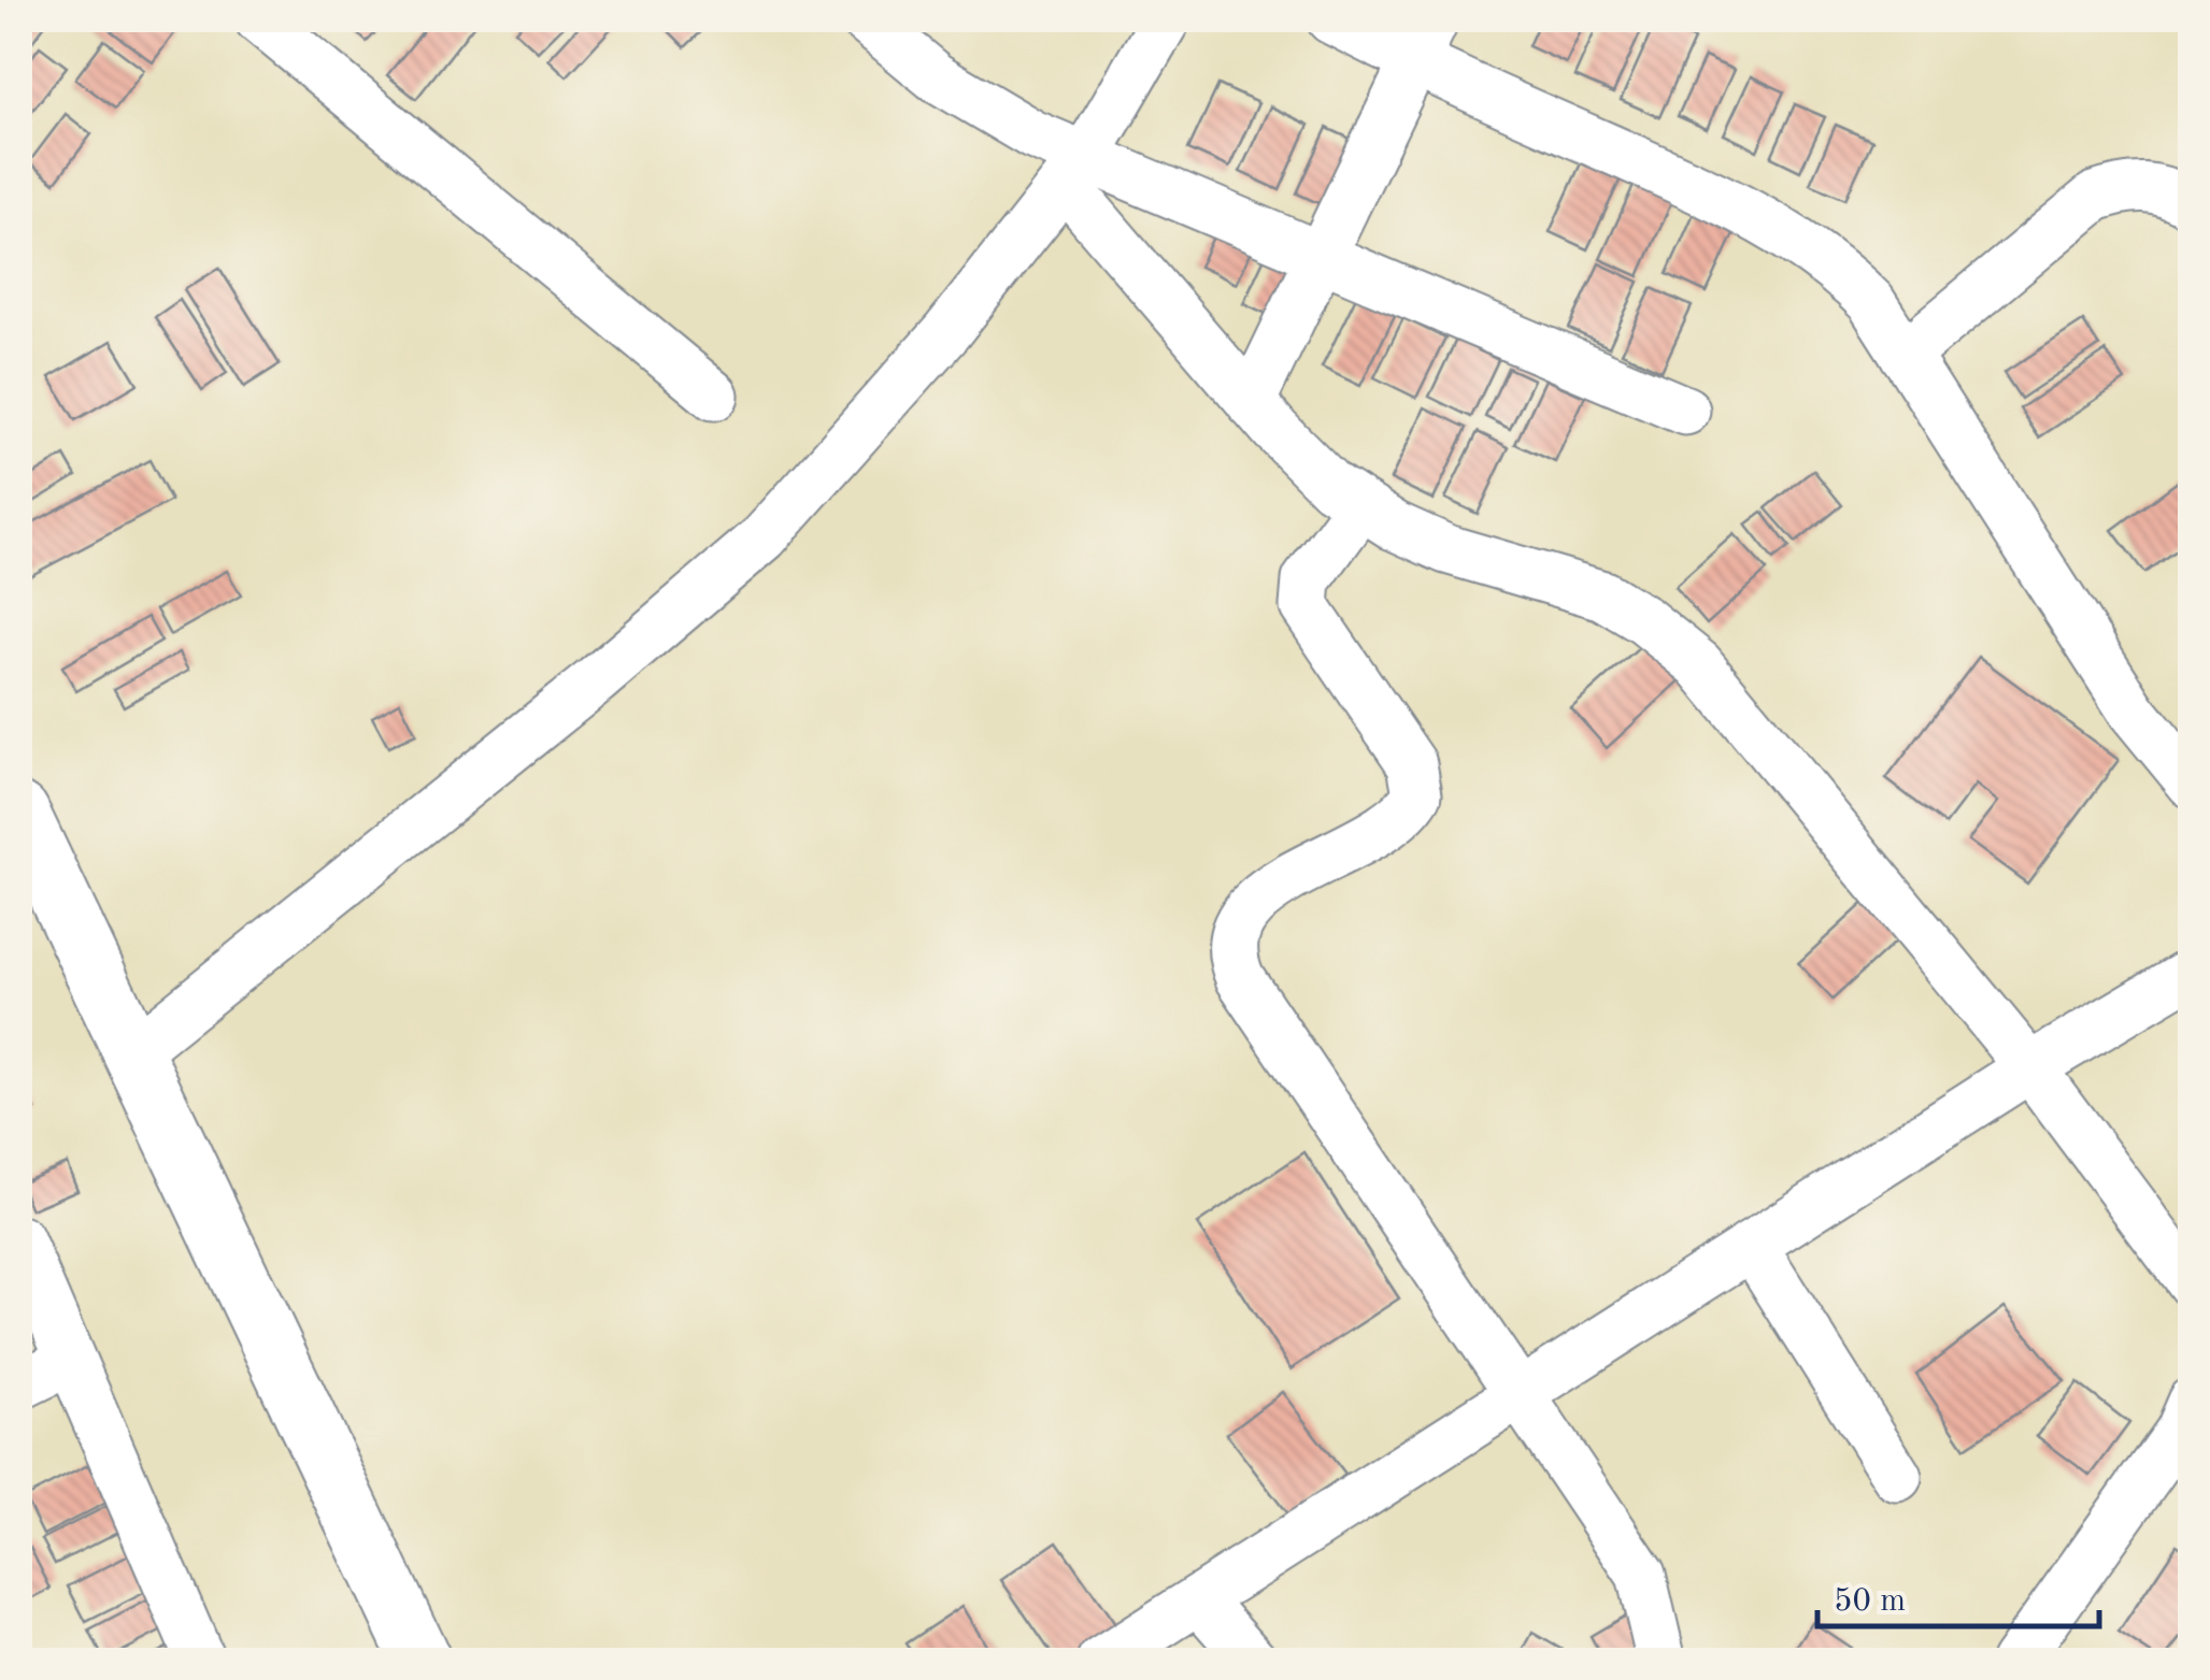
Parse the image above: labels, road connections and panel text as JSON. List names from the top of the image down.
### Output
{
  "scale_bar": "50 m"
}
